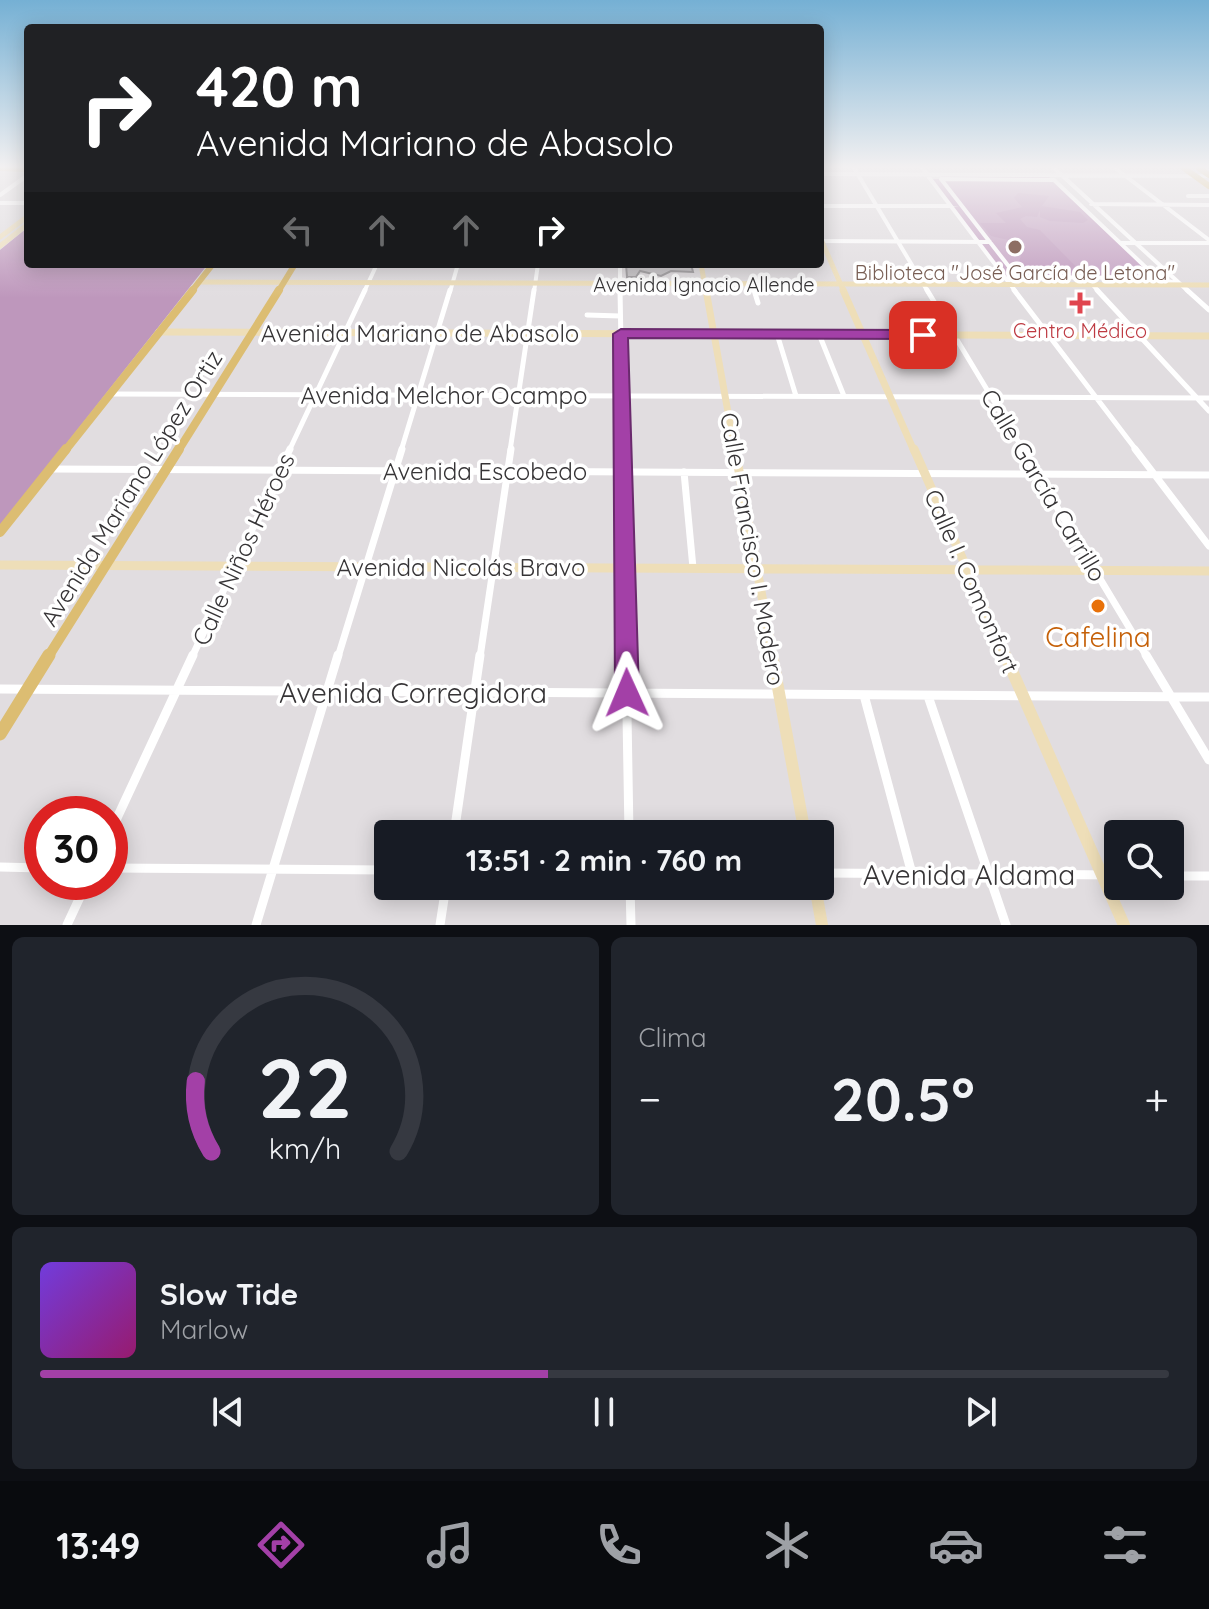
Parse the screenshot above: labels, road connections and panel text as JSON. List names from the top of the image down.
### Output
{
  "streets": {
    "main road": ["Avenida Mariano López Ortiz"],
    "street": [
      "Avenida Ignacio Allende",
      "Avenida Mariano de Abasolo",
      "Avenida Melchor Ocampo",
      "Avenida Escobedo",
      "Calle García Carrillo",
      "Calle Niños Héroes",
      "Calle Francisco I. Madero",
      "Avenida Nicolás Bravo",
      "Calle I. Comonfort",
      "Avenida Corregidora",
      "Avenida Aldama"
    ]
  },
  "crossings": [
    ["Avenida Ignacio Allende", "Calle García Carrillo"],
    ["Avenida Ignacio Allende", "Avenida Mariano López Ortiz"],
    ["Avenida Ignacio Allende", "Calle Niños Héroes"],
    ["Avenida Ignacio Allende", "Calle Francisco I. Madero"],
    ["Avenida Ignacio Allende", "Calle I. Comonfort"],
    ["Avenida Mariano de Abasolo", "Calle García Carrillo"],
    ["Avenida Mariano de Abasolo", "Avenida Mariano López Ortiz"],
    ["Avenida Mariano de Abasolo", "Calle Niños Héroes"],
    ["Avenida Mariano de Abasolo", "Calle Francisco I. Madero"],
    ["Avenida Mariano de Abasolo", "Calle I. Comonfort"],
    ["Avenida Melchor Ocampo", "Calle García Carrillo"],
    ["Avenida Melchor Ocampo", "Avenida Mariano López Ortiz"],
    ["Avenida Melchor Ocampo", "Calle Niños Héroes"],
    ["Avenida Melchor Ocampo", "Calle Francisco I. Madero"],
    ["Avenida Melchor Ocampo", "Calle I. Comonfort"],
    ["Avenida Escobedo", "Calle García Carrillo"],
    ["Avenida Escobedo", "Avenida Mariano López Ortiz"],
    ["Avenida Escobedo", "Calle Niños Héroes"],
    ["Avenida Escobedo", "Calle Francisco I. Madero"],
    ["Avenida Escobedo", "Calle I. Comonfort"],
    ["Calle García Carrillo", "Avenida Nicolás Bravo"],
    ["Calle García Carrillo", "Avenida Corregidora"],
    ["Avenida Mariano López Ortiz", "Avenida Nicolás Bravo"],
    ["Avenida Mariano López Ortiz", "Avenida Corregidora"],
    ["Calle Niños Héroes", "Avenida Nicolás Bravo"],
    ["Calle Niños Héroes", "Avenida Corregidora"],
    ["Calle Francisco I. Madero", "Avenida Nicolás Bravo"],
    ["Calle Francisco I. Madero", "Avenida Corregidora"],
    ["Avenida Nicolás Bravo", "Calle I. Comonfort"],
    ["Calle I. Comonfort", "Avenida Corregidora"],
    ["Calle I. Comonfort", "Avenida Aldama"]
  ],
  "places": {
    "other": ["Biblioteca \"José García de Letona\"", "Cafelina"],
    "health": ["Centro Médico"]
  },
  "page": {
    "turn": ["420 m", "Avenida Mariano de Abasolo"],
    "limit": "30",
    "trip": "13:51 · 2 min · 760 m",
    "tile": "Clima",
    "heat": ["−", "20.5°", "+"],
    "song": ["Slow Tide", "Marlow"],
    "tabs": "13:49",
    "gauge": ["22", "km/h"]
  }
}
